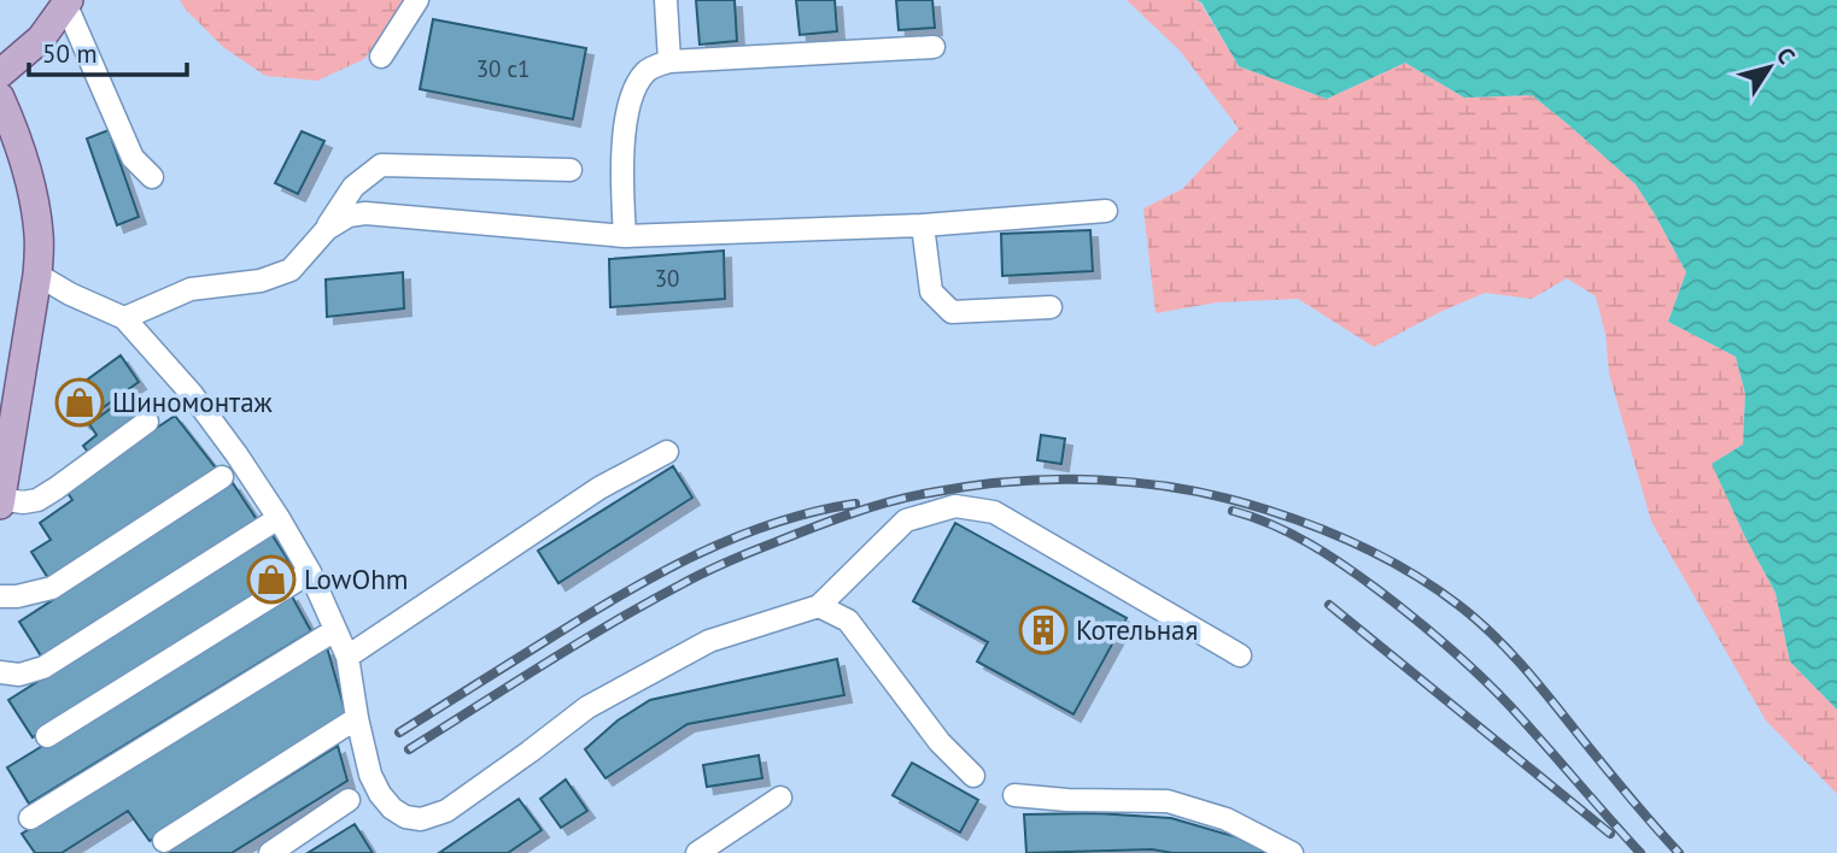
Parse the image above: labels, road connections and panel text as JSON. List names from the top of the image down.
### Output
{
  "places": {
    "shop": ["Шиномонтаж", "LowOhm"],
    "building": ["Котельная"]
  },
  "house_numbers": ["30 с1", "30"],
  "scale_bar": "50 m",
  "north": "top right"
}
